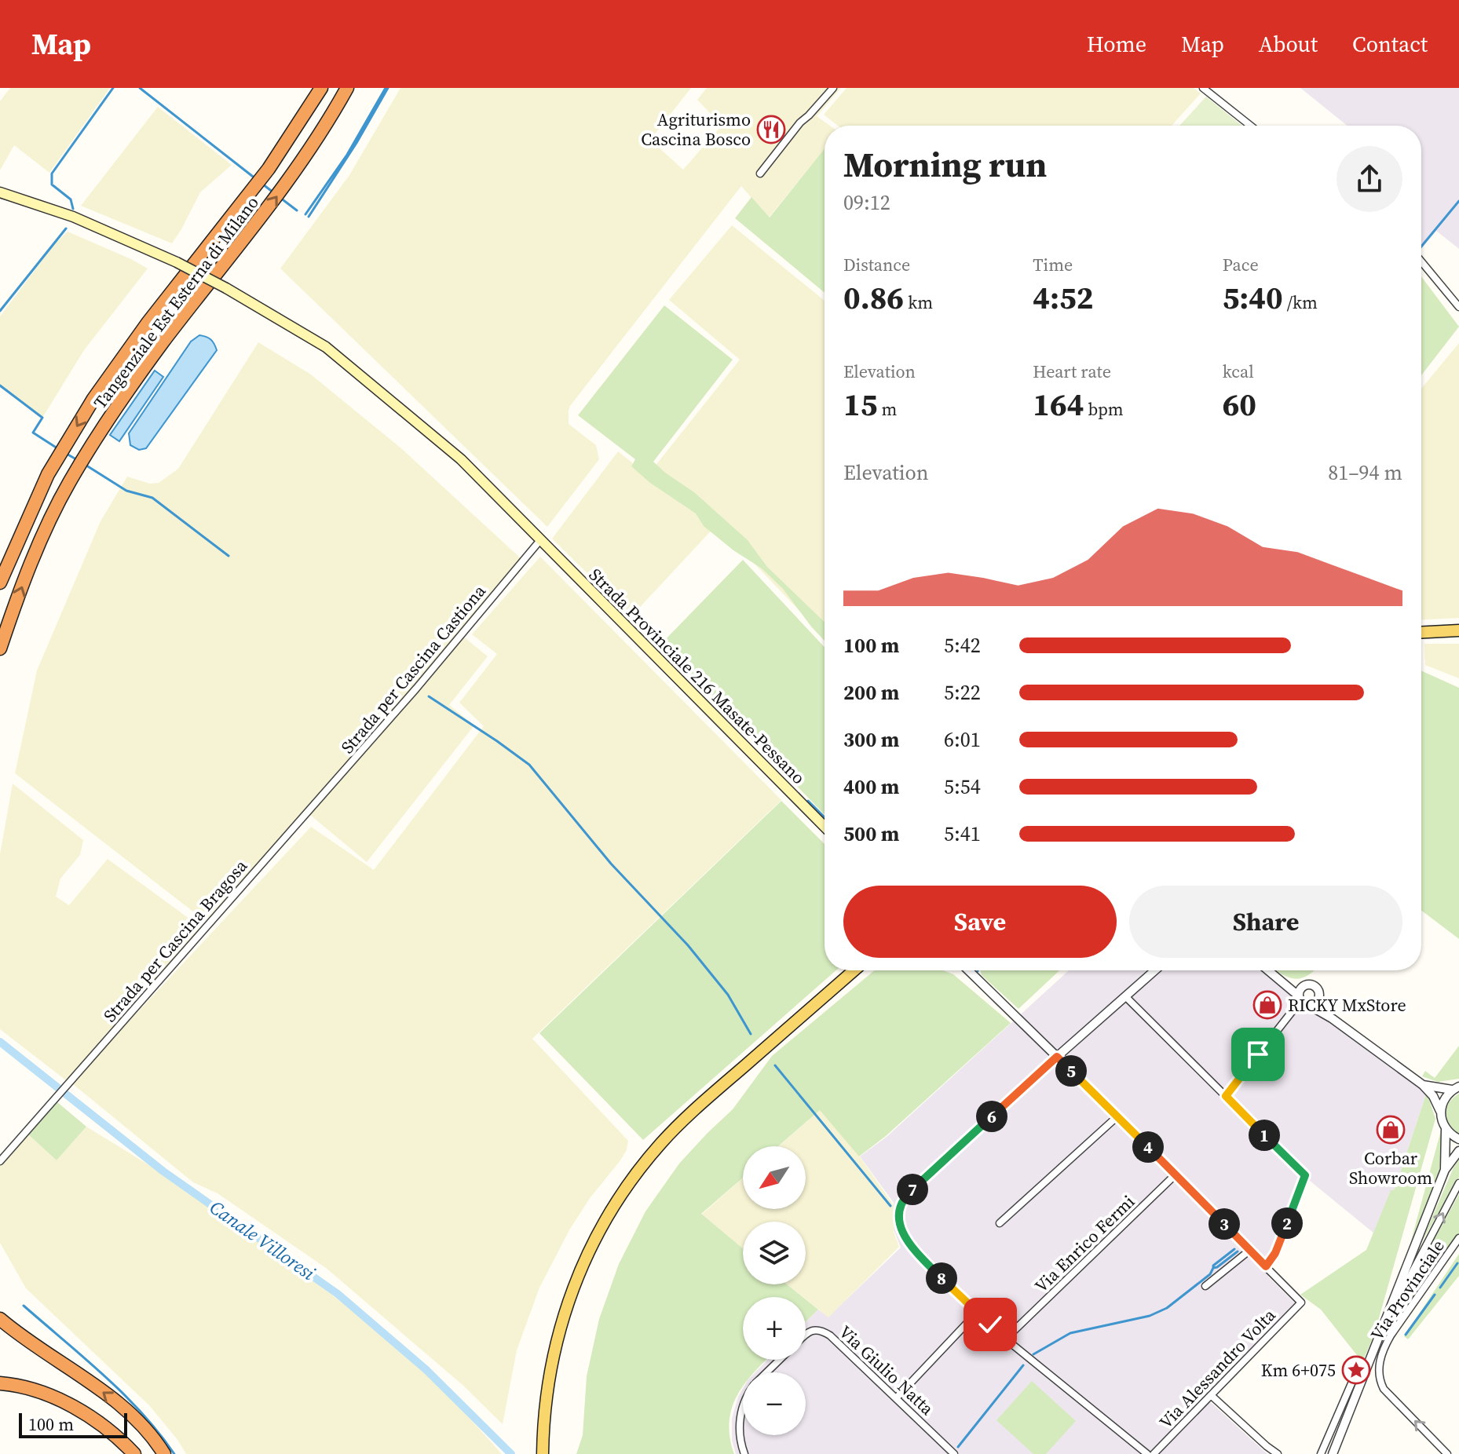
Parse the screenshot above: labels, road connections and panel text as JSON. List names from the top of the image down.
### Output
{
  "streets": {
    "highway": ["Tangenziale Est Esterna di Milano"],
    "main road": ["Strada Provinciale 216 Masate-Pessano"],
    "street": [
      "Strada per Cascina Castiona",
      "Strada per Cascina Bragosa",
      "Via Enrico Fermi",
      "Via Provinciale",
      "Via Alessandro Volta",
      "Via Giulio Natta"
    ]
  },
  "crossings": [
    ["Strada per Cascina Castiona", "Strada Provinciale 216 Masate-Pessano"],
    ["Strada per Cascina Castiona", "Strada per Cascina Bragosa"]
  ],
  "water": ["Canale Villoresi"],
  "places": {
    "restaurant": ["Agriturismo Cascina Bosco"],
    "shop": ["RICKY MxStore", "Corbar Showroom"],
    "place": ["Km 6+075"]
  },
  "scale_bar": "100 m",
  "north": "bottom left",
  "page": {
    "header": "Map",
    "nav": [
      "Home",
      "Map",
      "About",
      "Contact"
    ],
    "heading": ["Morning run", "09:12"],
    "stats": [
      ["Distance", "0.86 km"],
      ["Time", "4:52"],
      ["Pace", "5:40 /km"],
      ["Elevation", "15 m"],
      ["Heart rate", "164 bpm"],
      ["kcal", "60"]
    ],
    "chart": ["Elevation", "81–94 m"],
    "list": [
      {
        "name": "100 m",
        "note": "5:42"
      },
      {
        "name": "200 m",
        "note": "5:22"
      },
      {
        "name": "300 m",
        "note": "6:01"
      },
      {
        "name": "400 m",
        "note": "5:54"
      },
      {
        "name": "500 m",
        "note": "5:41"
      }
    ],
    "buttons": ["Save", "Share"],
    "pins": [
      "5",
      "6",
      "1",
      "4",
      "7",
      "2",
      "3",
      "8"
    ],
    "map_buttons": ["+", "−"],
    "scale": "100 m"
  }
}
